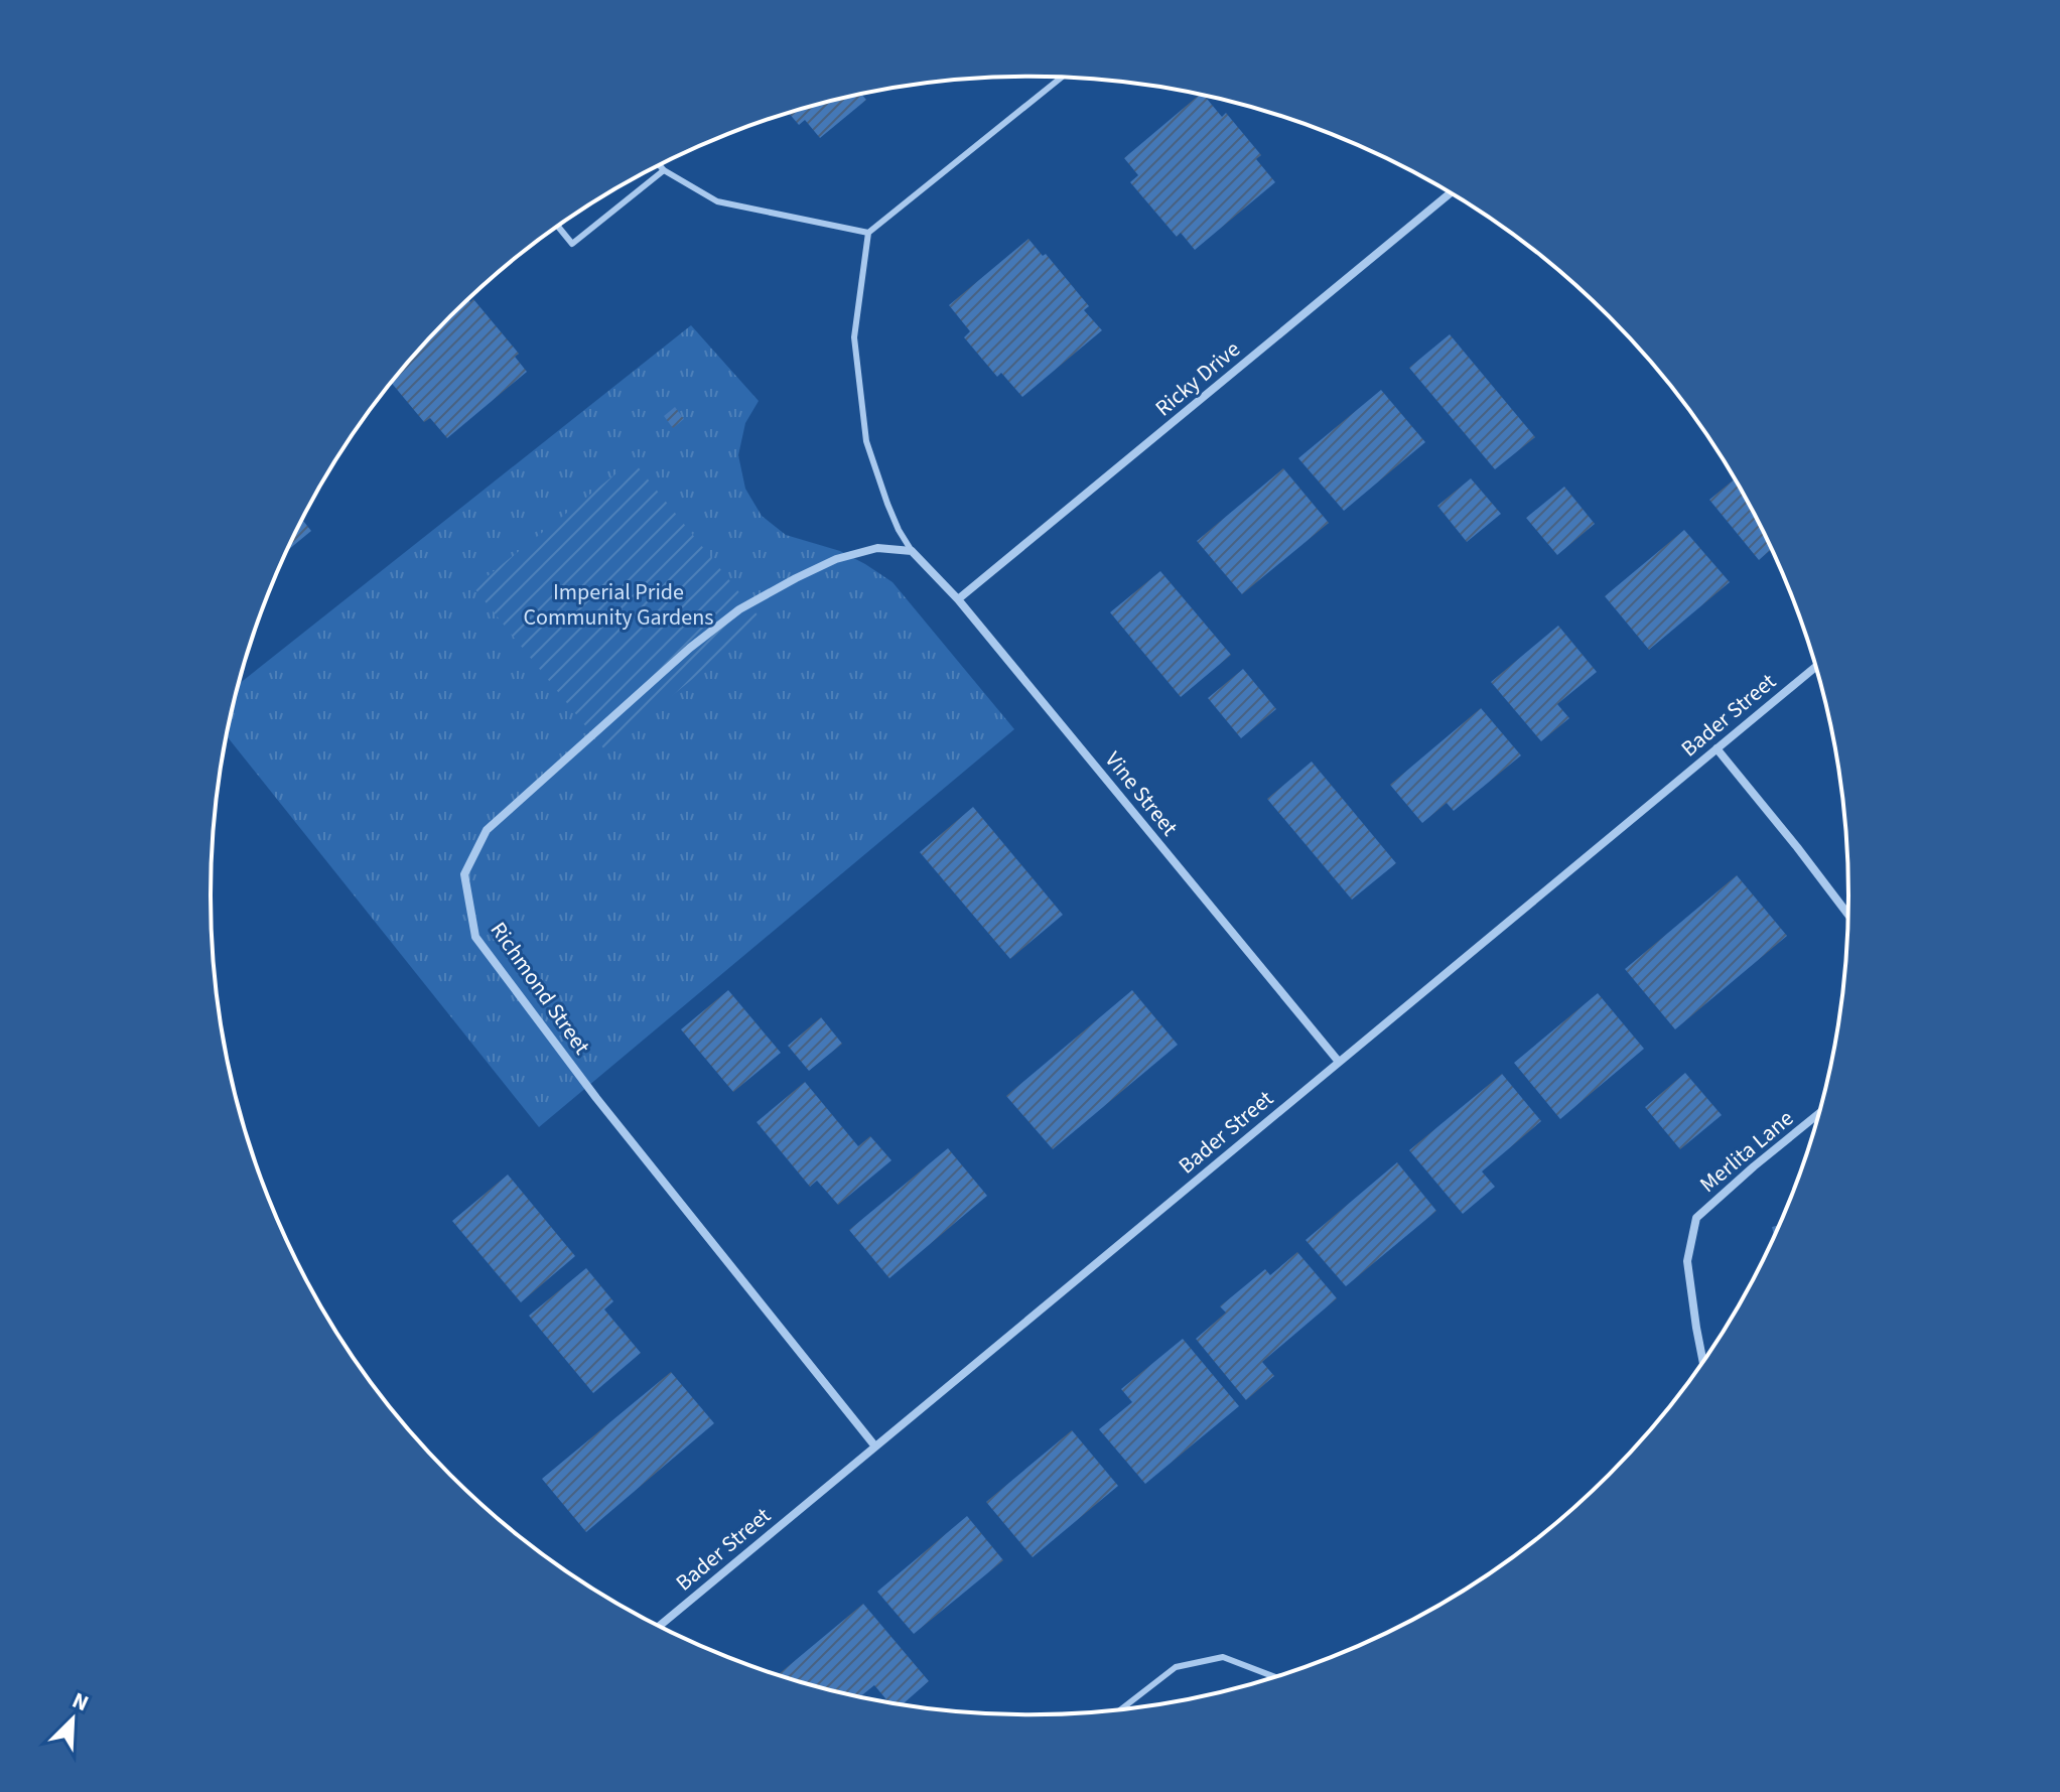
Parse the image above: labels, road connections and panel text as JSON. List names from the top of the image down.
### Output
{
  "streets": {
    "street": [
      "Ricky Drive",
      "Bader Street",
      "Vine Street",
      "Richmond Street",
      "Merlita Lane"
    ]
  },
  "crossings": [
    ["Ricky Drive", "Vine Street"],
    ["Bader Street", "Vine Street"],
    ["Bader Street", "Richmond Street"],
    ["Vine Street", "Richmond Street"]
  ],
  "parks": ["Imperial Pride Community Gardens"],
  "north": "top right"
}
